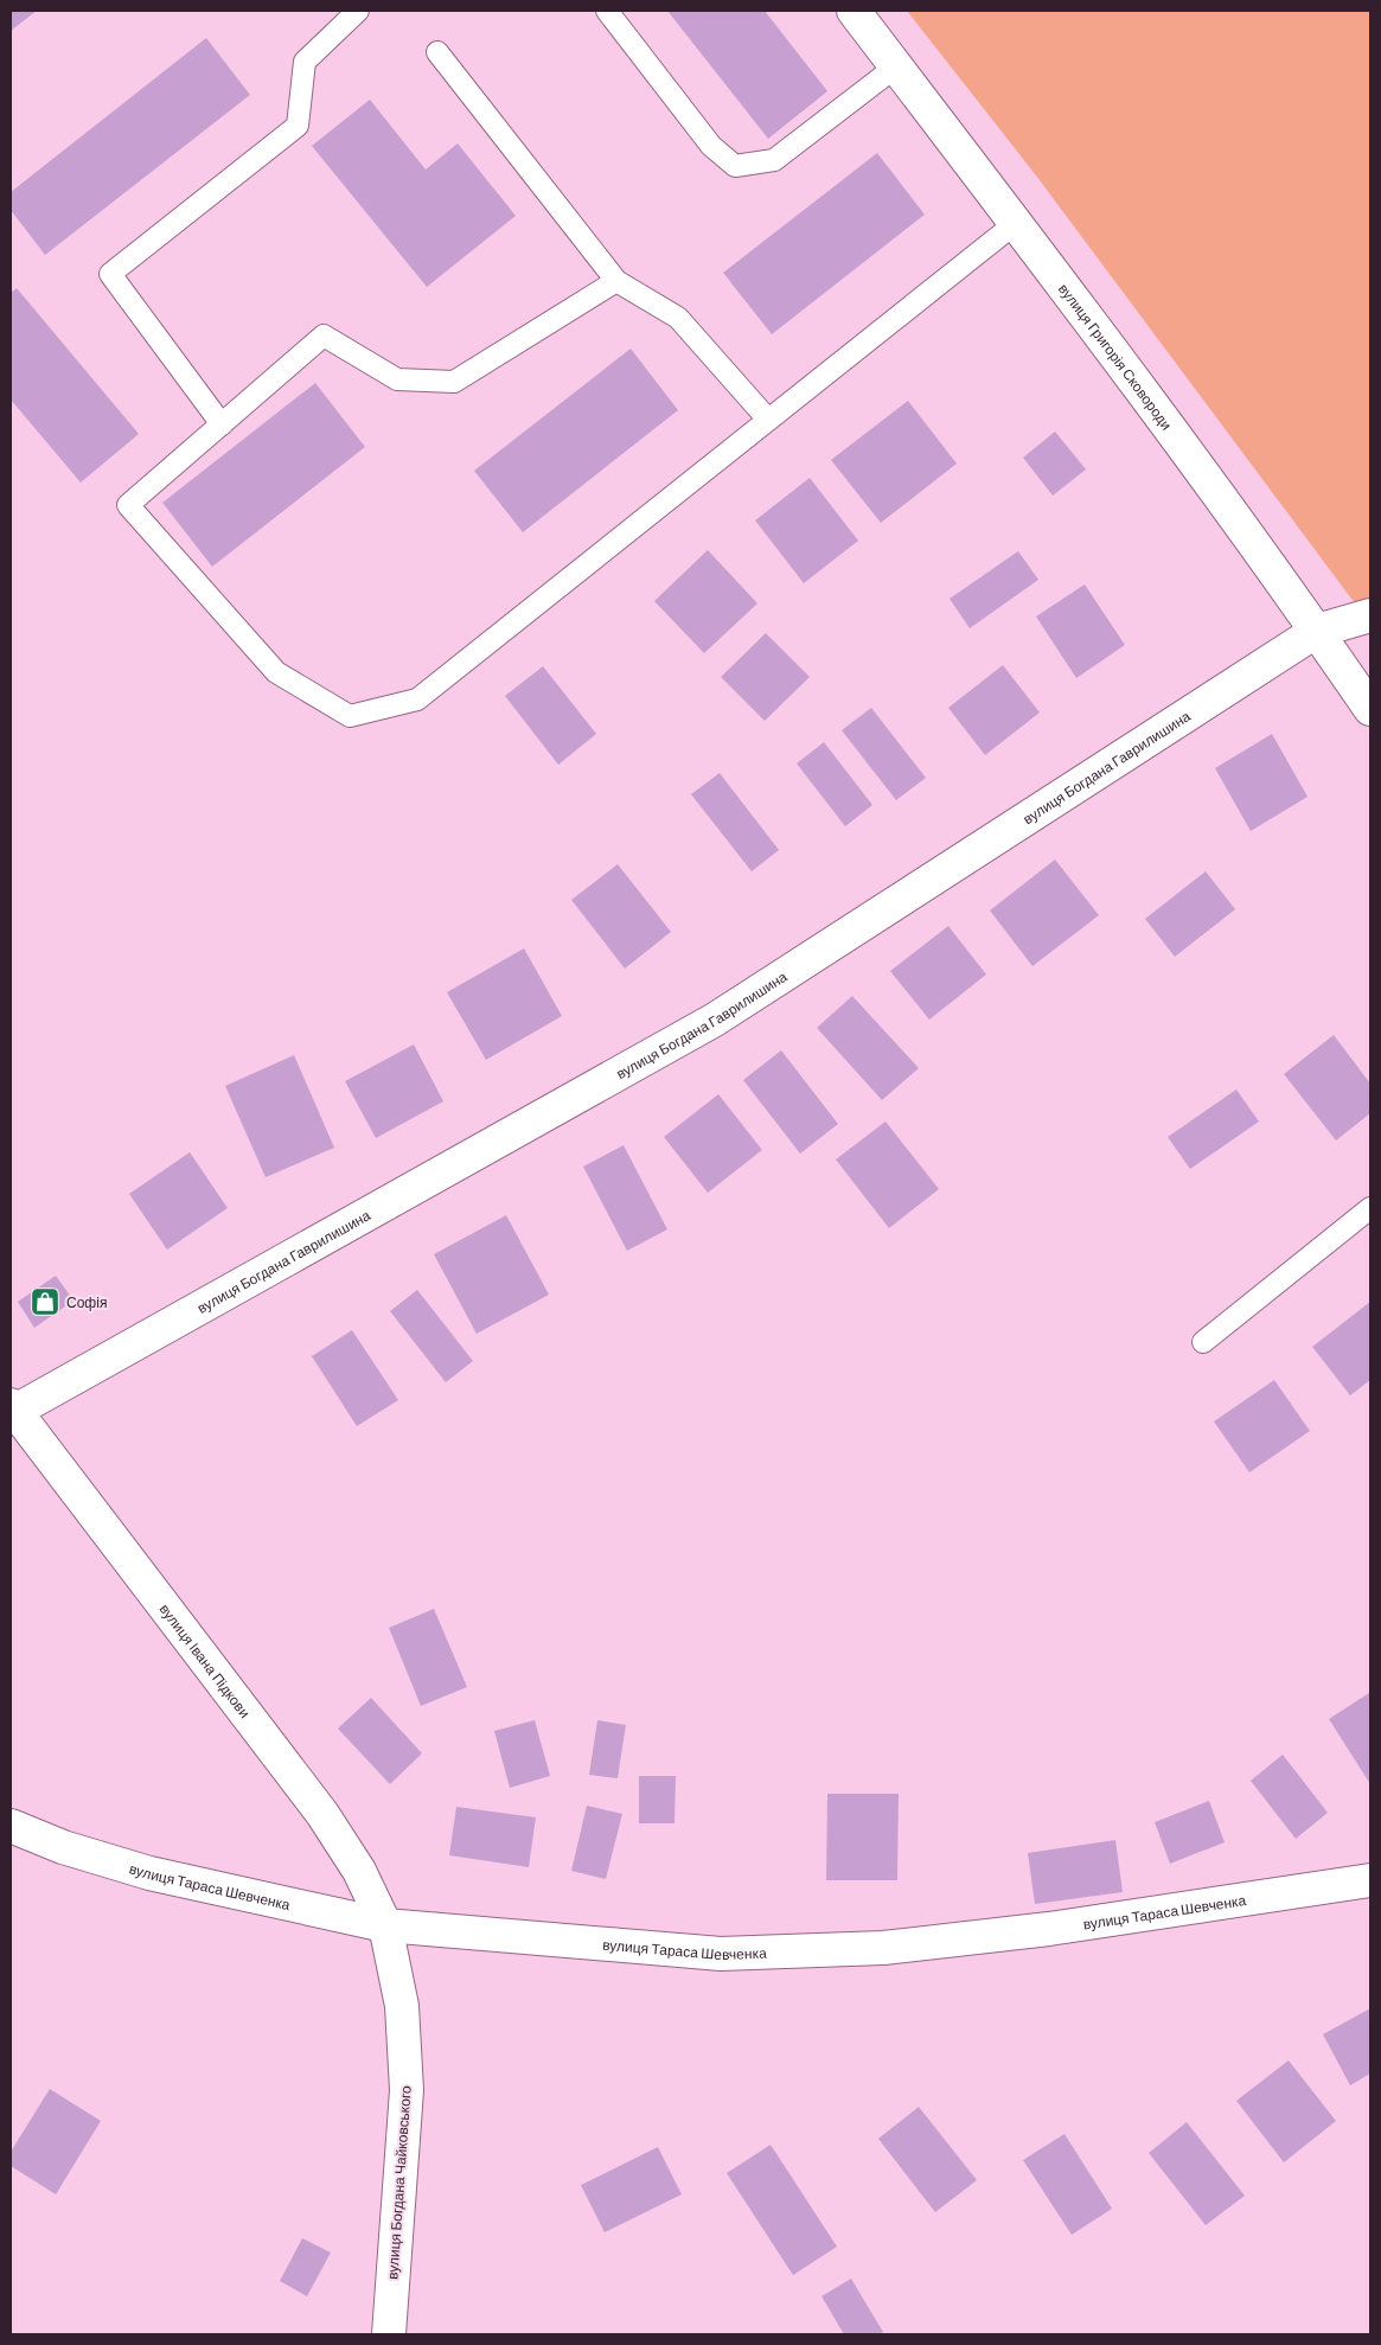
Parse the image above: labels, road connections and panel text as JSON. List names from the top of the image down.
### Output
{
  "streets": {
    "street": [
      "вулиця Григорія Сковороди",
      "вулиця Богдана Гаврилишина",
      "вулиця Івана Підкови",
      "вулиця Тараса Шевченка",
      "вулиця Богдана Чайковського"
    ]
  },
  "crossings": [
    ["вулиця Григорія Сковороди", "вулиця Богдана Гаврилишина"],
    ["вулиця Богдана Гаврилишина", "вулиця Івана Підкови"],
    ["вулиця Івана Підкови", "вулиця Тараса Шевченка"],
    ["вулиця Івана Підкови", "вулиця Богдана Чайковського"],
    ["вулиця Тараса Шевченка", "вулиця Богдана Чайковського"]
  ],
  "places": {
    "shop": ["Софія"]
  }
}
